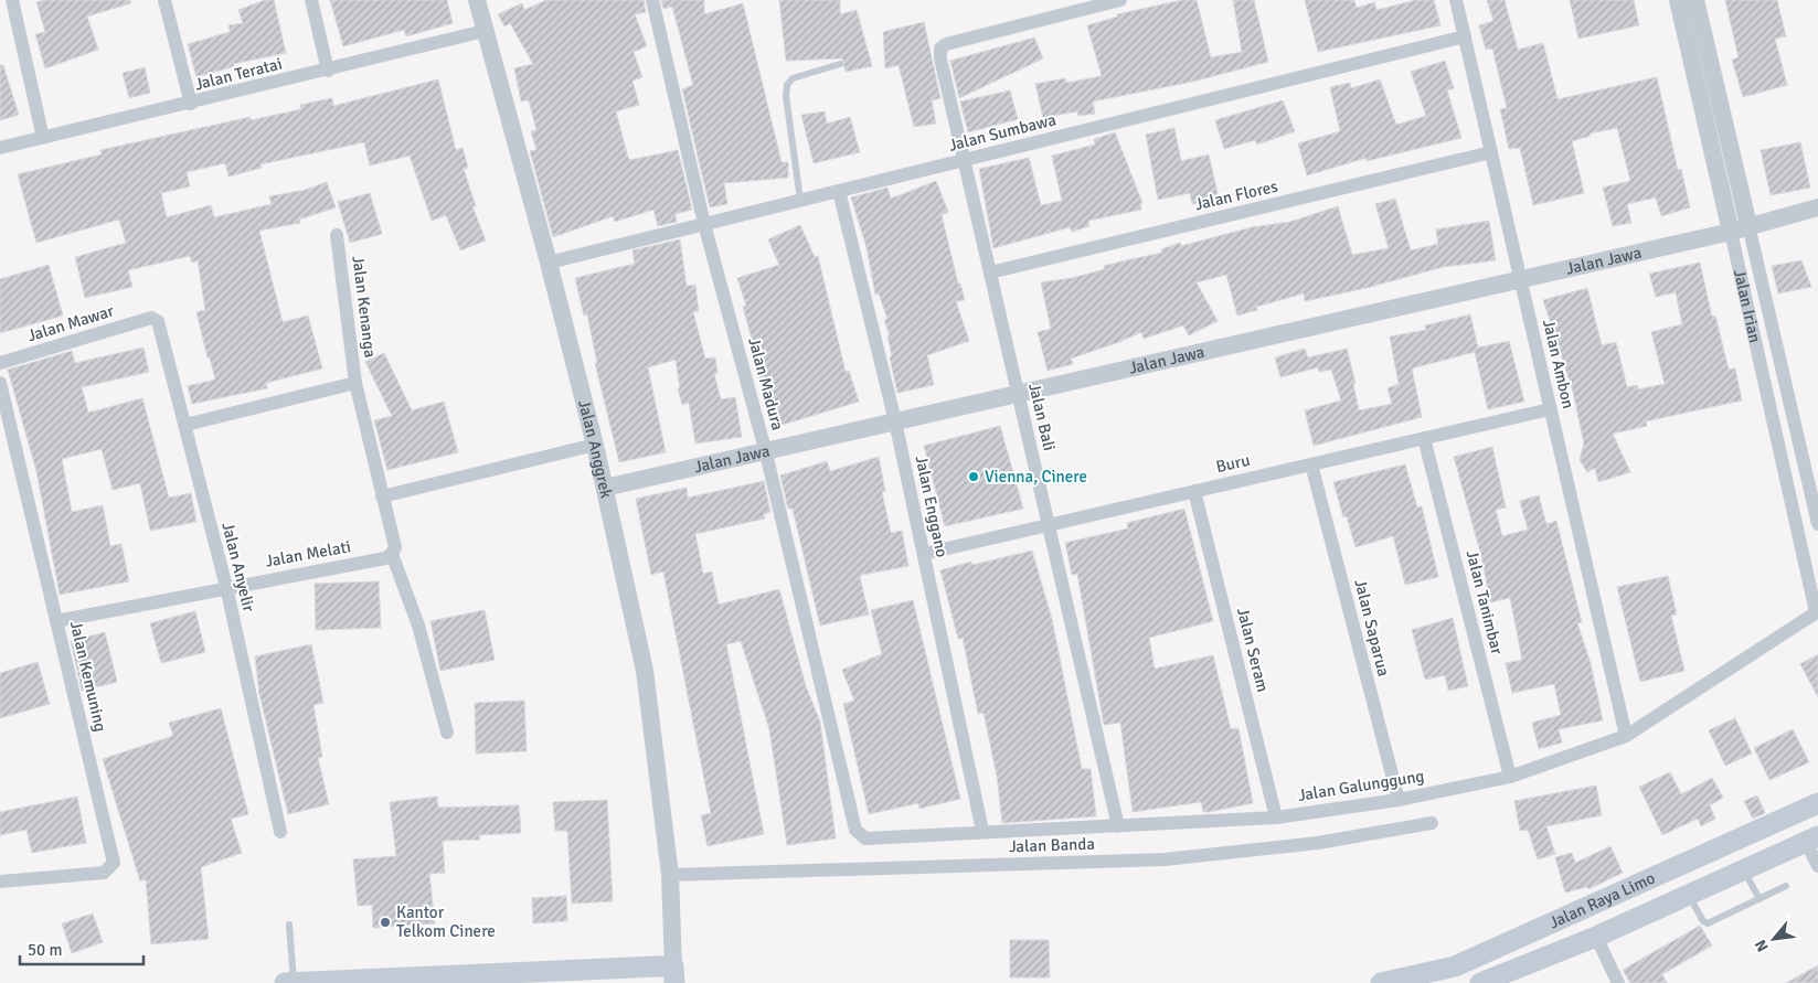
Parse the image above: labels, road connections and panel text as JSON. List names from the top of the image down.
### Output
{
  "streets": {
    "main road": ["Jalan Raya Limo"],
    "street": [
      "Jalan Teratai",
      "Jalan Sumbawa",
      "Jalan Flores",
      "Jalan Jawa",
      "Jalan Irian",
      "Jalan Kenanga",
      "Jalan Mawar",
      "Jalan Ambon",
      "Jalan Madura",
      "Jalan Bali",
      "Jalan Anggrek",
      "Buru",
      "Jalan Enggano",
      "Jalan Melati",
      "Jalan Anyelir",
      "Jalan Tanimbar",
      "Jalan Saparua",
      "Jalan Seram",
      "Jalan Kemuning",
      "Jalan Galunggung",
      "Jalan Banda"
    ]
  },
  "crossings": [
    ["Jalan Teratai", "Jalan Anggrek"],
    ["Jalan Sumbawa", "Jalan Ambon"],
    ["Jalan Sumbawa", "Jalan Madura"],
    ["Jalan Sumbawa", "Jalan Bali"],
    ["Jalan Sumbawa", "Jalan Anggrek"],
    ["Jalan Sumbawa", "Jalan Enggano"],
    ["Jalan Flores", "Jalan Ambon"],
    ["Jalan Flores", "Jalan Bali"],
    ["Jalan Jawa", "Jalan Irian"],
    ["Jalan Jawa", "Jalan Ambon"],
    ["Jalan Jawa", "Jalan Madura"],
    ["Jalan Jawa", "Jalan Bali"],
    ["Jalan Jawa", "Jalan Anggrek"],
    ["Jalan Jawa", "Jalan Enggano"],
    ["Jalan Irian", "Jalan Galunggung"],
    ["Jalan Mawar", "Jalan Anyelir"],
    ["Jalan Ambon", "Buru"],
    ["Jalan Ambon", "Jalan Galunggung"],
    ["Jalan Madura", "Jalan Galunggung"],
    ["Jalan Bali", "Buru"],
    ["Jalan Bali", "Jalan Galunggung"],
    ["Jalan Anggrek", "Jalan Banda"],
    ["Buru", "Jalan Enggano"],
    ["Buru", "Jalan Tanimbar"],
    ["Buru", "Jalan Saparua"],
    ["Buru", "Jalan Seram"],
    ["Jalan Enggano", "Jalan Galunggung"],
    ["Jalan Melati", "Jalan Anyelir"],
    ["Jalan Melati", "Jalan Kemuning"],
    ["Jalan Tanimbar", "Jalan Galunggung"],
    ["Jalan Saparua", "Jalan Galunggung"],
    ["Jalan Seram", "Jalan Galunggung"]
  ],
  "places": ["Vienna, Cinere", "Kantor Telkom Cinere"],
  "scale_bar": "50 m",
  "north": "bottom left"
}
